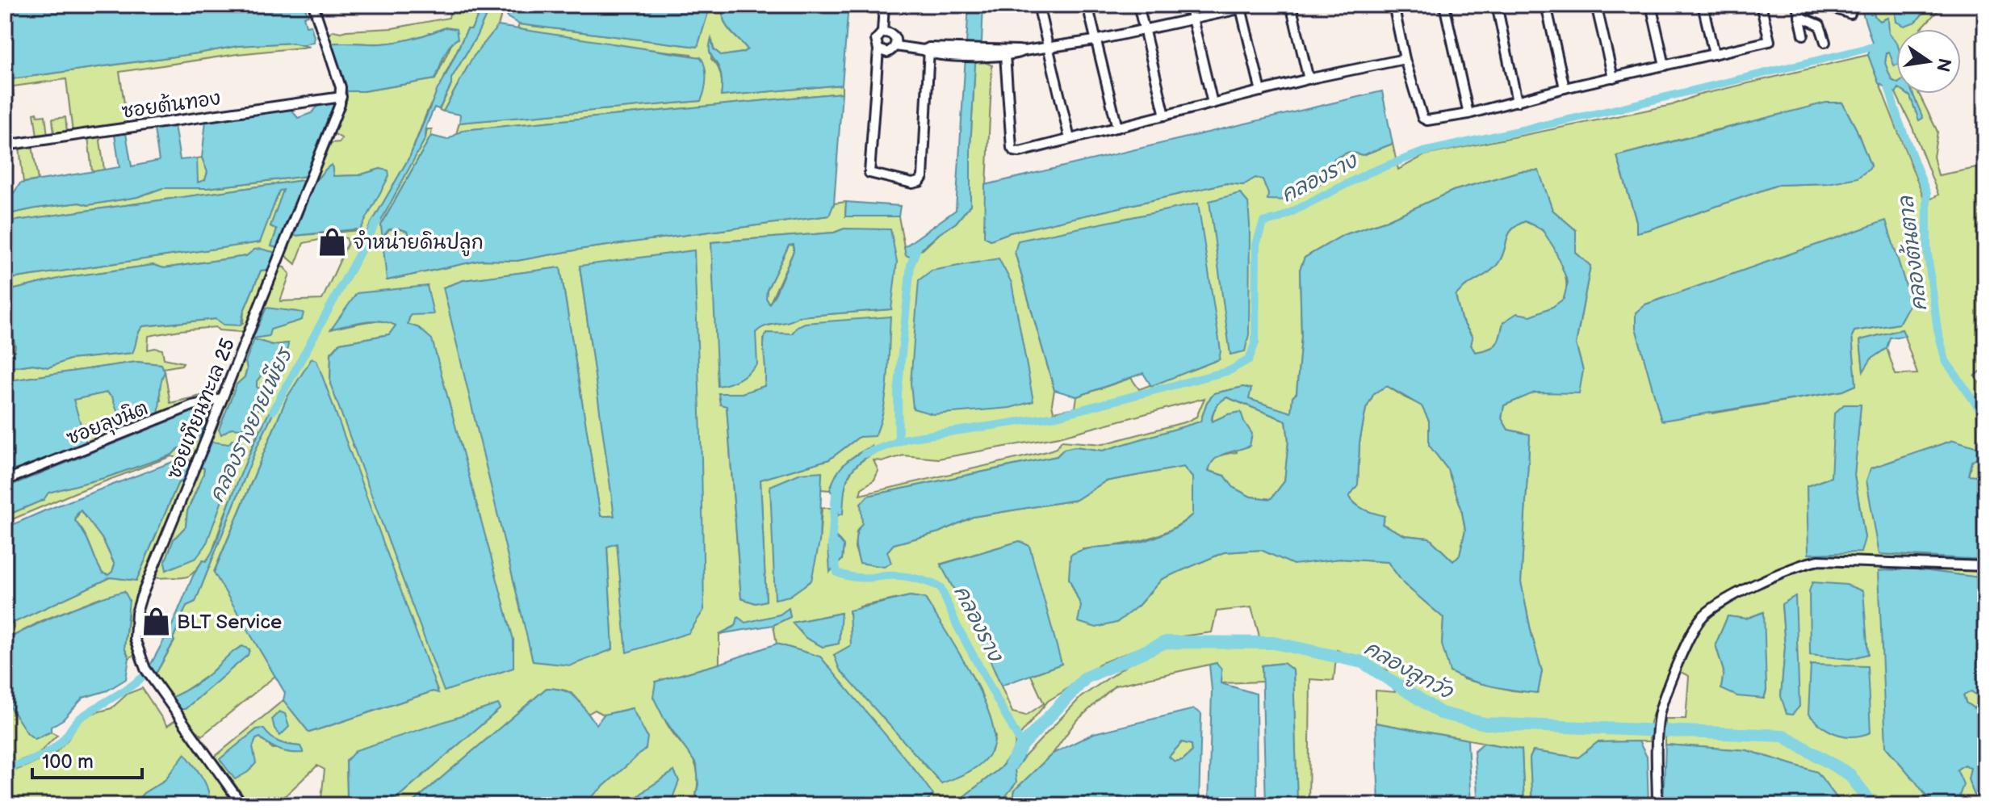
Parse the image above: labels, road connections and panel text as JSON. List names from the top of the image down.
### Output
{
  "streets": {
    "street": ["ซอยต้นทอง", "ซอยเทียนทะเล 25", "ซอยลุงนิต"]
  },
  "crossings": [
    ["ซอยต้นทอง", "ซอยเทียนทะเล 25"],
    ["ซอยเทียนทะเล 25", "ซอยลุงนิต"]
  ],
  "water": [
    "คลองราง",
    "คลองต้นตาล",
    "คลองรางยายเพียร",
    "คลองลูกวัว"
  ],
  "places": {
    "shop": ["จำหน่ายดินปลูก", "BLT Service"]
  },
  "scale_bar": "100 m",
  "north": "right"
}
